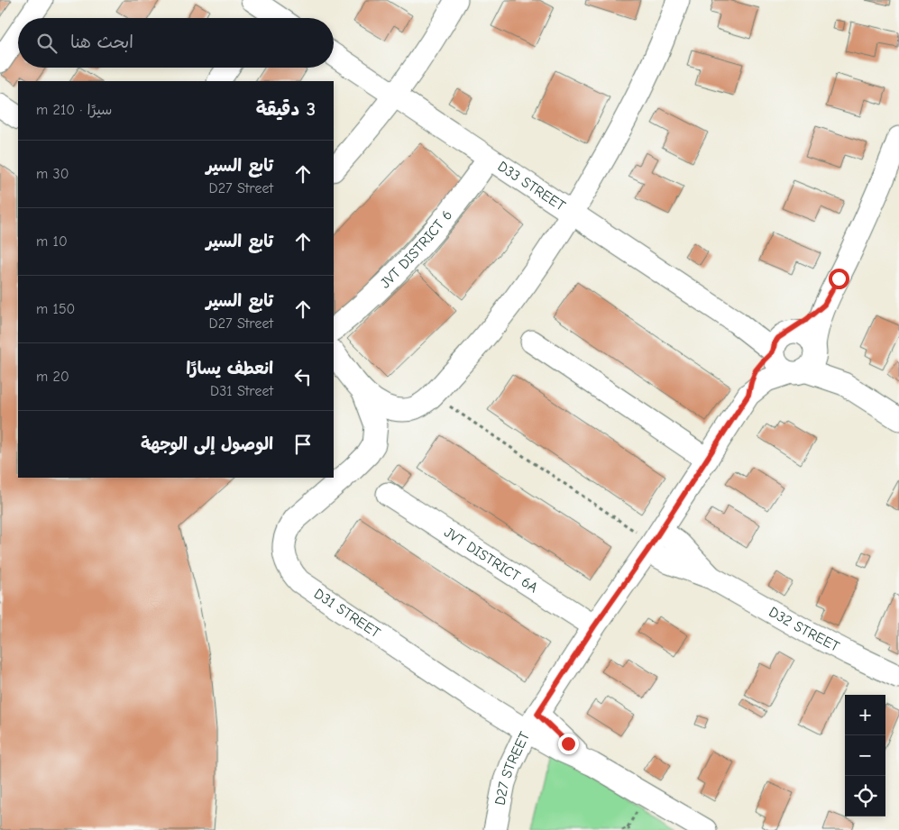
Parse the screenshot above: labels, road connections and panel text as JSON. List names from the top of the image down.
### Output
{
  "streets": {
    "street": [
      "D33 STREET",
      "JVT DISTRICT 6",
      "JVT DISTRICT 6A",
      "D31 STREET",
      "D32 STREET",
      "D27 STREET"
    ]
  },
  "crossings": [
    ["D33 STREET", "JVT DISTRICT 6"],
    ["D33 STREET", "D27 STREET"],
    ["JVT DISTRICT 6A", "D27 STREET"],
    ["D31 STREET", "D27 STREET"],
    ["D32 STREET", "D27 STREET"]
  ],
  "page": {
    "search": "ابحث هنا",
    "heading": ["3 دقيقة", "سيرًا · 210 m"],
    "list": [
      ["تابع السير", "D27 Street", "30 m"],
      ["تابع السير", "10 m"],
      ["تابع السير", "D27 Street", "150 m"],
      ["انعطف يسارًا", "D31 Street", "20 m"],
      "الوصول إلى الوجهة"
    ],
    "map_buttons": ["+", "−"]
  }
}
